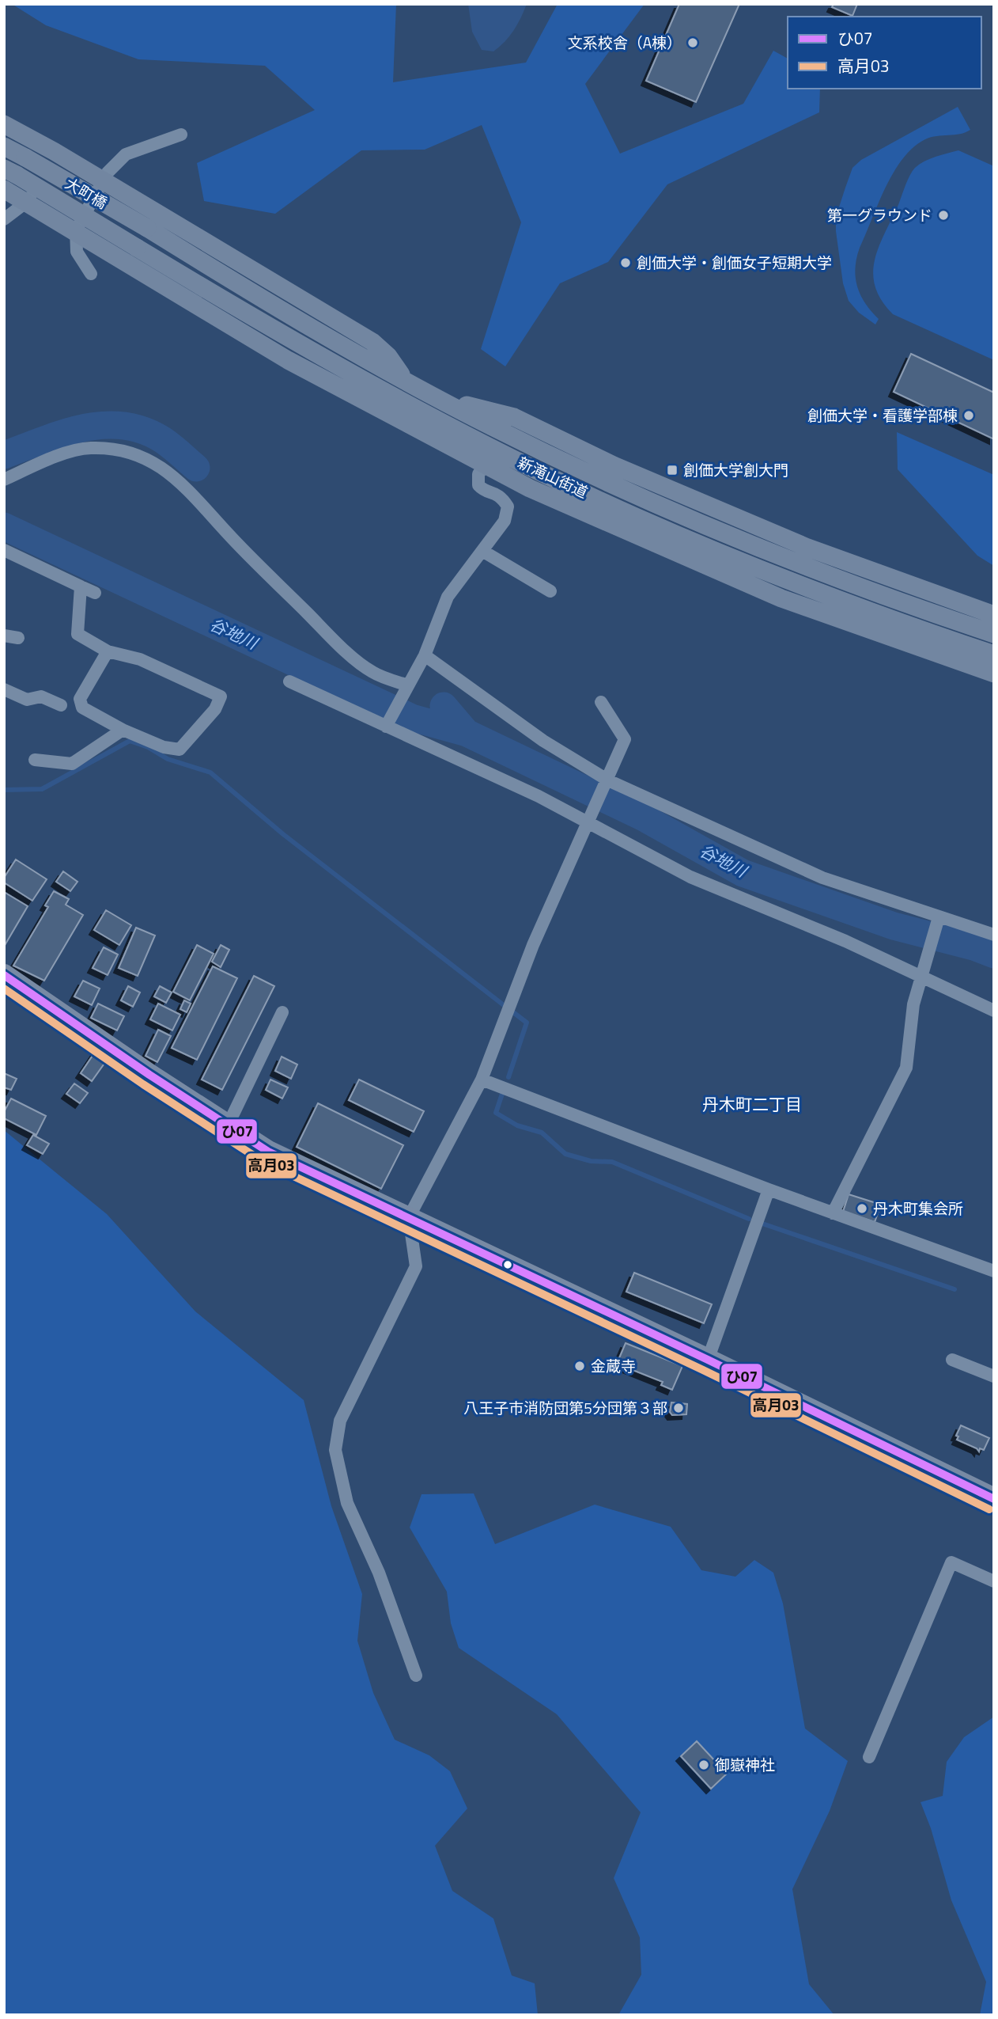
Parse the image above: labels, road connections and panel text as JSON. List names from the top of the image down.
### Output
{
  "streets": {
    "main road": ["大町橋", "新滝山街道"]
  },
  "crossings": [
    ["大町橋", "新滝山街道"]
  ],
  "districts": ["丹木町二丁目"],
  "water": ["谷地川"],
  "places": {
    "other": [
      "文系校舎（A棟）",
      "第一グラウンド",
      "創価大学・創価女子短期大学",
      "創価大学・看護学部棟",
      "丹木町集会所",
      "金蔵寺",
      "八王子市消防団第5分団第３部",
      "御嶽神社"
    ],
    "transit": ["創価大学創大門"]
  },
  "lines": ["transit line ひ07", "transit line 高月03"],
  "legend": ["ひ07", "高月03"]
}
